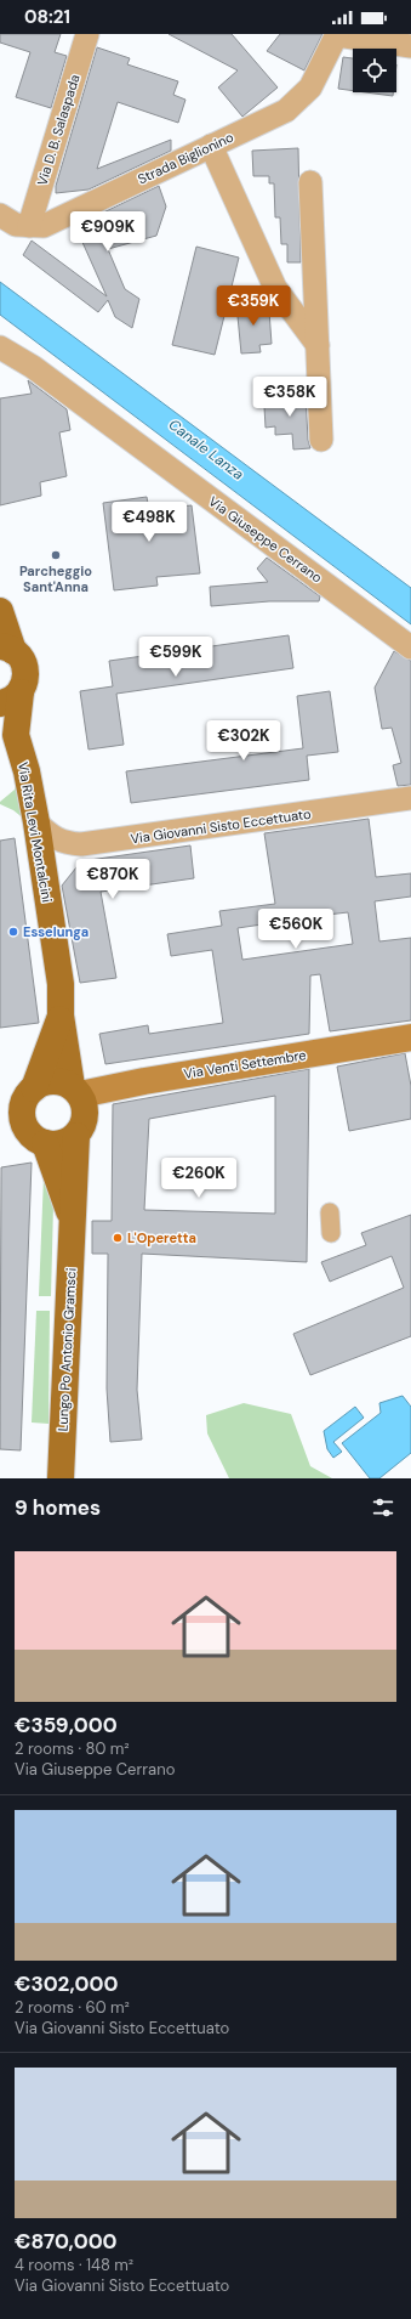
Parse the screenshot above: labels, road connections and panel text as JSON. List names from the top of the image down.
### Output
{
  "streets": {
    "main road": ["Via Rita Levi Montalcini", "Via Venti Settembre", "Lungo Po Antonio Gramsci"],
    "street": [
      "Via D. B. Salaspada",
      "Strada Biglionino",
      "Via Giuseppe Cerrano",
      "Via Giovanni Sisto Eccettuato"
    ]
  },
  "crossings": [
    ["Via D. B. Salaspada", "Strada Biglionino"],
    ["Via Giovanni Sisto Eccettuato", "Via Rita Levi Montalcini"],
    ["Via Rita Levi Montalcini", "Via Venti Settembre"],
    ["Via Rita Levi Montalcini", "Lungo Po Antonio Gramsci"],
    ["Via Venti Settembre", "Lungo Po Antonio Gramsci"]
  ],
  "water": ["Canale Lanza"],
  "places": ["Parcheggio Sant'Anna", "Esselunga", "L'Operetta"],
  "page": {
    "status": "08:21",
    "price": [
      "€909K",
      "€359K",
      "€358K",
      "€498K",
      "€599K",
      "€302K",
      "€870K",
      "€560K",
      "€260K"
    ],
    "heading": "9 homes",
    "list": [
      {
        "name": "€359,000",
        "note": "2 rooms · 80 m² · Via Giuseppe Cerrano"
      },
      {
        "name": "€302,000",
        "note": "2 rooms · 60 m² · Via Giovanni Sisto Eccettuato"
      },
      {
        "name": "€870,000",
        "note": "4 rooms · 148 m² · Via Giovanni Sisto Eccettuato"
      }
    ]
  }
}
